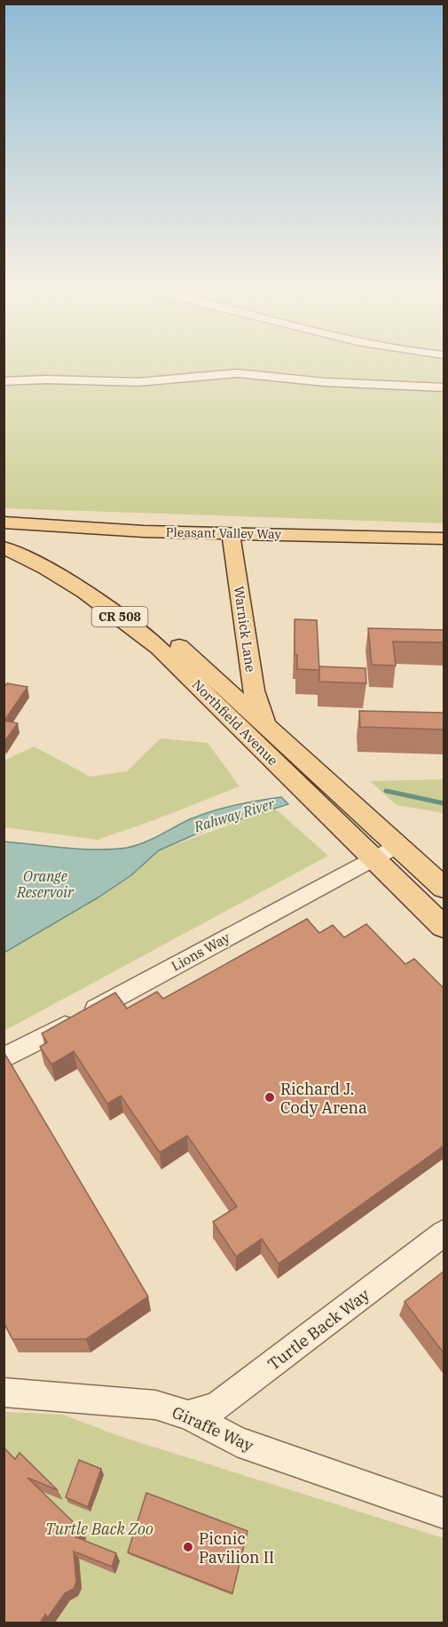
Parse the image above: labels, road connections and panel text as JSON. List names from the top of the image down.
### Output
{
  "streets": {
    "main road": [
      "Pleasant Valley Way",
      "CR 508",
      "Warnick Lane",
      "Northfield Avenue"
    ],
    "street": ["Lions Way", "Turtle Back Way", "Giraffe Way"]
  },
  "crossings": [
    ["Pleasant Valley Way", "Warnick Lane"],
    ["Warnick Lane", "Northfield Avenue"],
    ["Northfield Avenue", "Lions Way"],
    ["Turtle Back Way", "Giraffe Way"]
  ],
  "water": ["Rahway River", "Orange Reservoir"],
  "parks": ["Turtle Back Zoo"],
  "places": ["Richard J. Cody Arena", "Picnic Pavilion II"]
}
